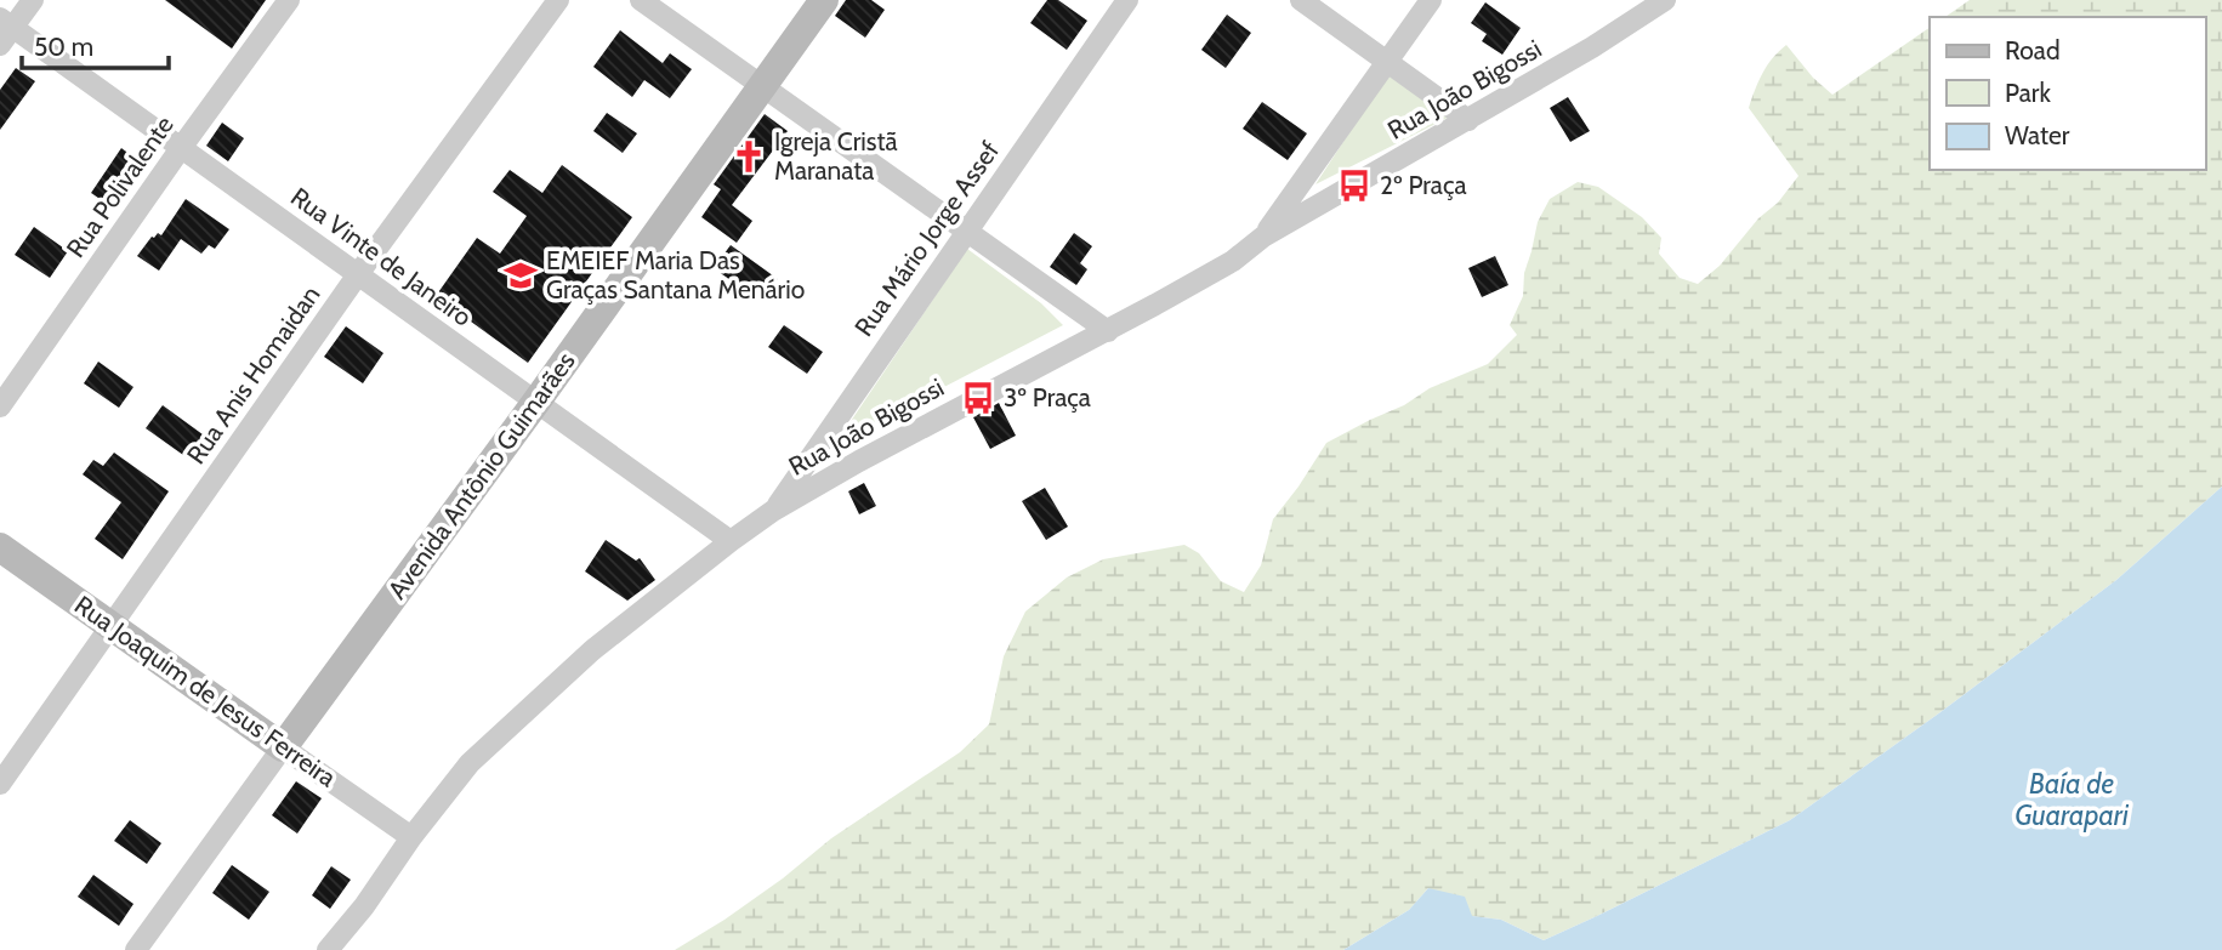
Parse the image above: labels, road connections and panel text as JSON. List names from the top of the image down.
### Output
{
  "streets": {
    "street": [
      "Rua João Bigossi",
      "Rua Polivalente",
      "Rua Mário Jorge Assef",
      "Rua Vinte de Janeiro",
      "Rua Anis Homaidan",
      "Avenida Antônio Guimarães",
      "Rua Joaquim de Jesus Ferreira"
    ]
  },
  "crossings": [
    ["Rua João Bigossi", "Rua Mário Jorge Assef"],
    ["Rua João Bigossi", "Rua Vinte de Janeiro"],
    ["Rua João Bigossi", "Rua Joaquim de Jesus Ferreira"],
    ["Rua Polivalente", "Rua Vinte de Janeiro"],
    ["Rua Vinte de Janeiro", "Rua Anis Homaidan"],
    ["Rua Vinte de Janeiro", "Avenida Antônio Guimarães"],
    ["Rua Anis Homaidan", "Rua Joaquim de Jesus Ferreira"],
    ["Avenida Antônio Guimarães", "Rua Joaquim de Jesus Ferreira"]
  ],
  "water": ["Baía de Guarapari"],
  "places": {
    "church": ["Igreja Cristã Maranata"],
    "bus stop": ["2º Praça", "3º Praça"],
    "school or university": ["EMEIEF Maria Das Graças Santana Menário"]
  },
  "legend": ["Road", "Park", "Water"],
  "scale_bar": "50 m"
}
